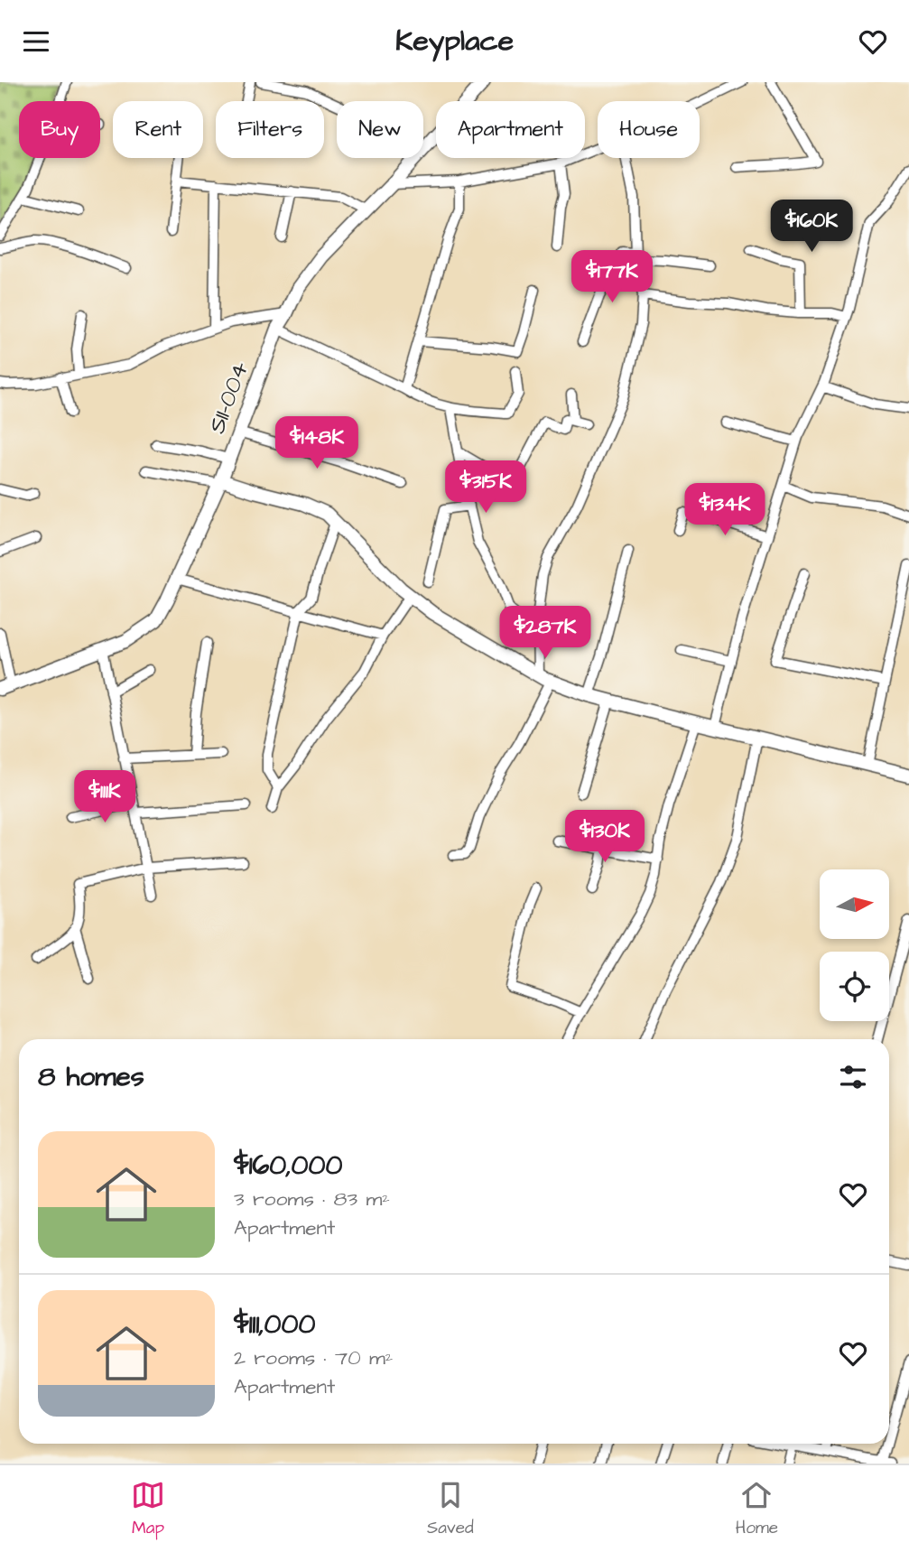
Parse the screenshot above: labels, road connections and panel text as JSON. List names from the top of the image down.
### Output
{
  "streets": {
    "street": ["S11-004"]
  },
  "north": "right",
  "page": {
    "header": "Keyplace",
    "chip": [
      "Buy",
      "Rent",
      "Filters",
      "New",
      "Apartment",
      "House"
    ],
    "price": [
      "$160K",
      "$177K",
      "$148K",
      "$315K",
      "$134K",
      "$287K",
      "$111K",
      "$130K"
    ],
    "heading": "8 homes",
    "list": [
      {
        "name": "$160,000",
        "note": "3 rooms · 83 m² · Apartment"
      },
      {
        "name": "$111,000",
        "note": "2 rooms · 70 m² · Apartment"
      }
    ],
    "tabs": ["Map", "Saved", "Home"]
  }
}
